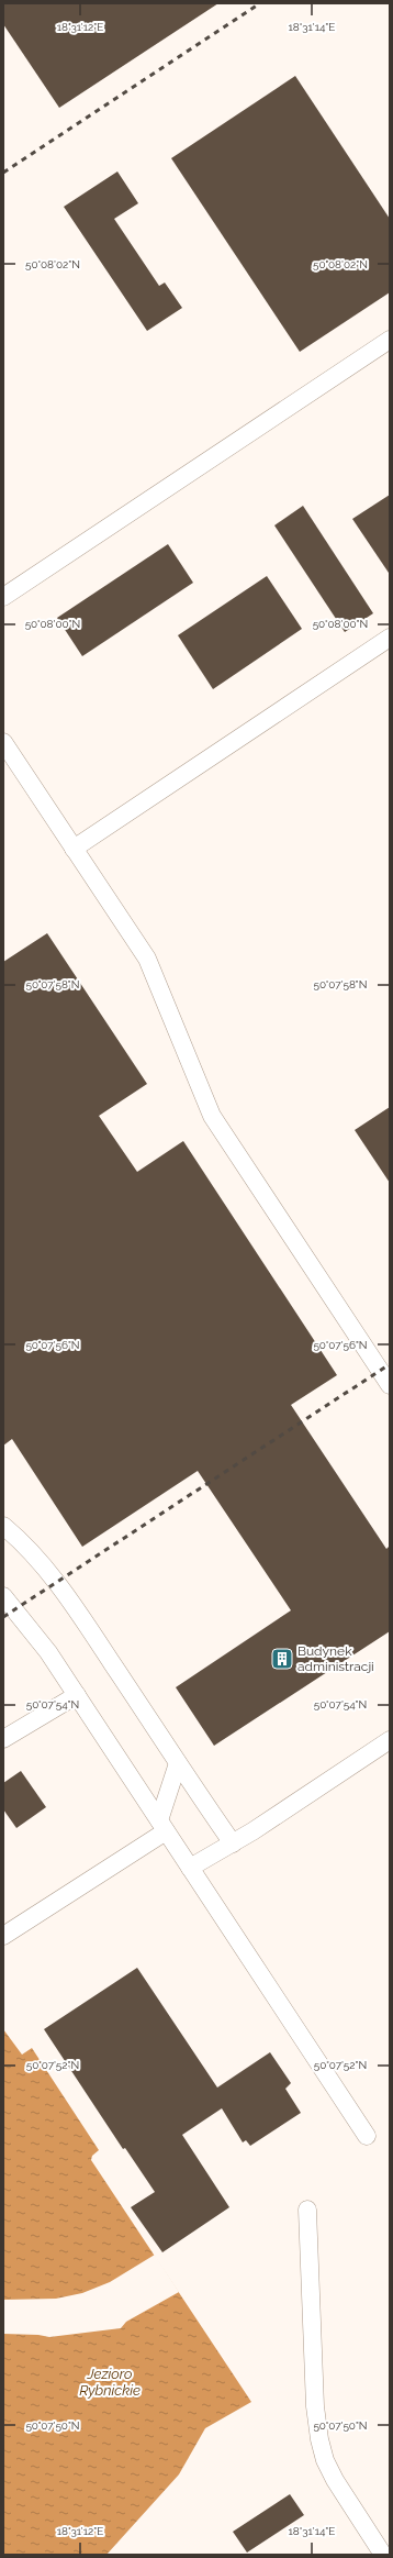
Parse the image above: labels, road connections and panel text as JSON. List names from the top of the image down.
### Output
{
  "water": ["Jezioro Rybnickie"],
  "places": {
    "building": ["Budynek administracji"]
  },
  "coordinates": [
    "18°31'12\"E",
    "18°31'14\"E",
    "50°08'02\"N",
    "50°08'00\"N",
    "50°07'58\"N",
    "50°07'56\"N",
    "50°07'54\"N",
    "50°07'52\"N",
    "50°07'50\"N"
  ]
}
